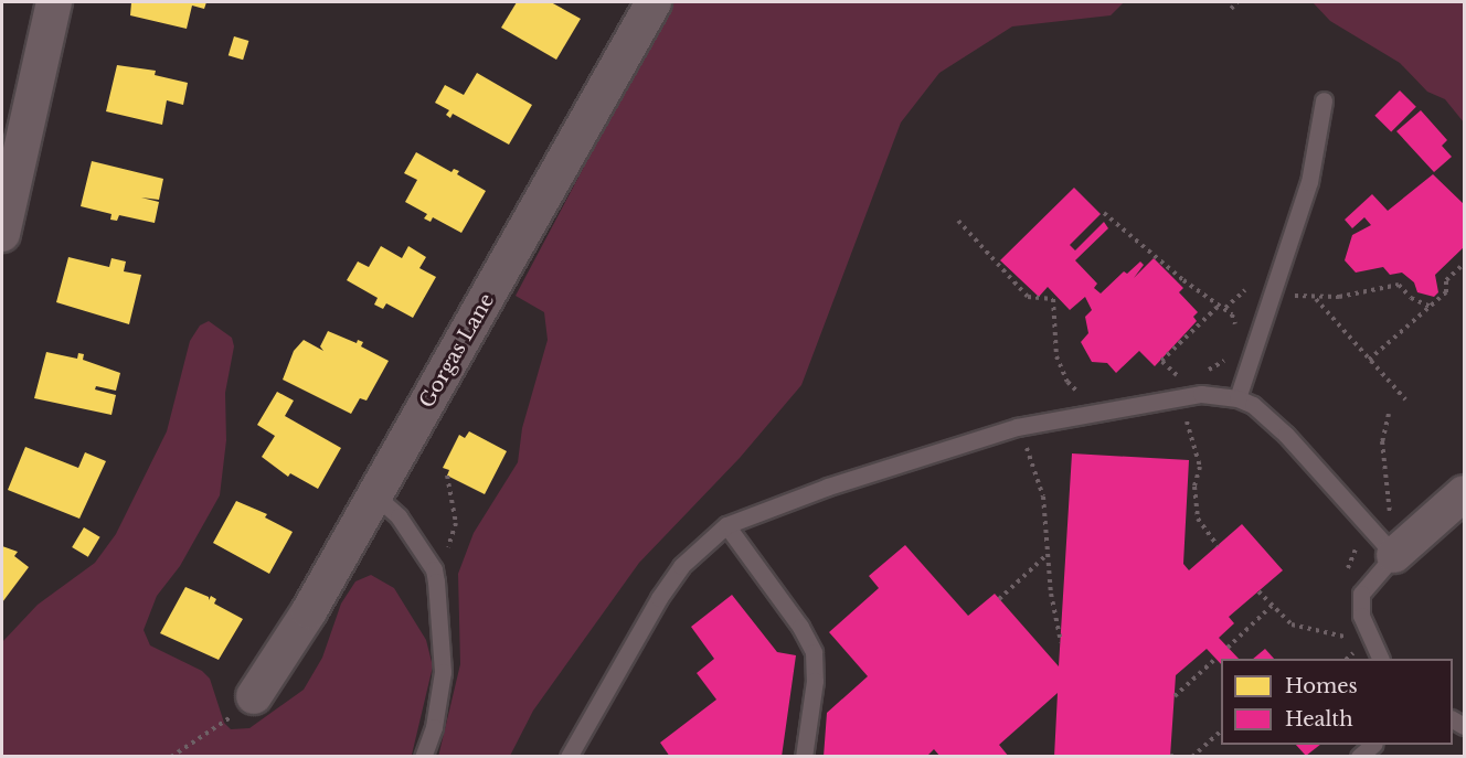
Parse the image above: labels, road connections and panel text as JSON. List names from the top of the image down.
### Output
{
  "streets": {
    "street": ["Gorgas Lane"]
  },
  "legend": ["Homes", "Health"]
}
